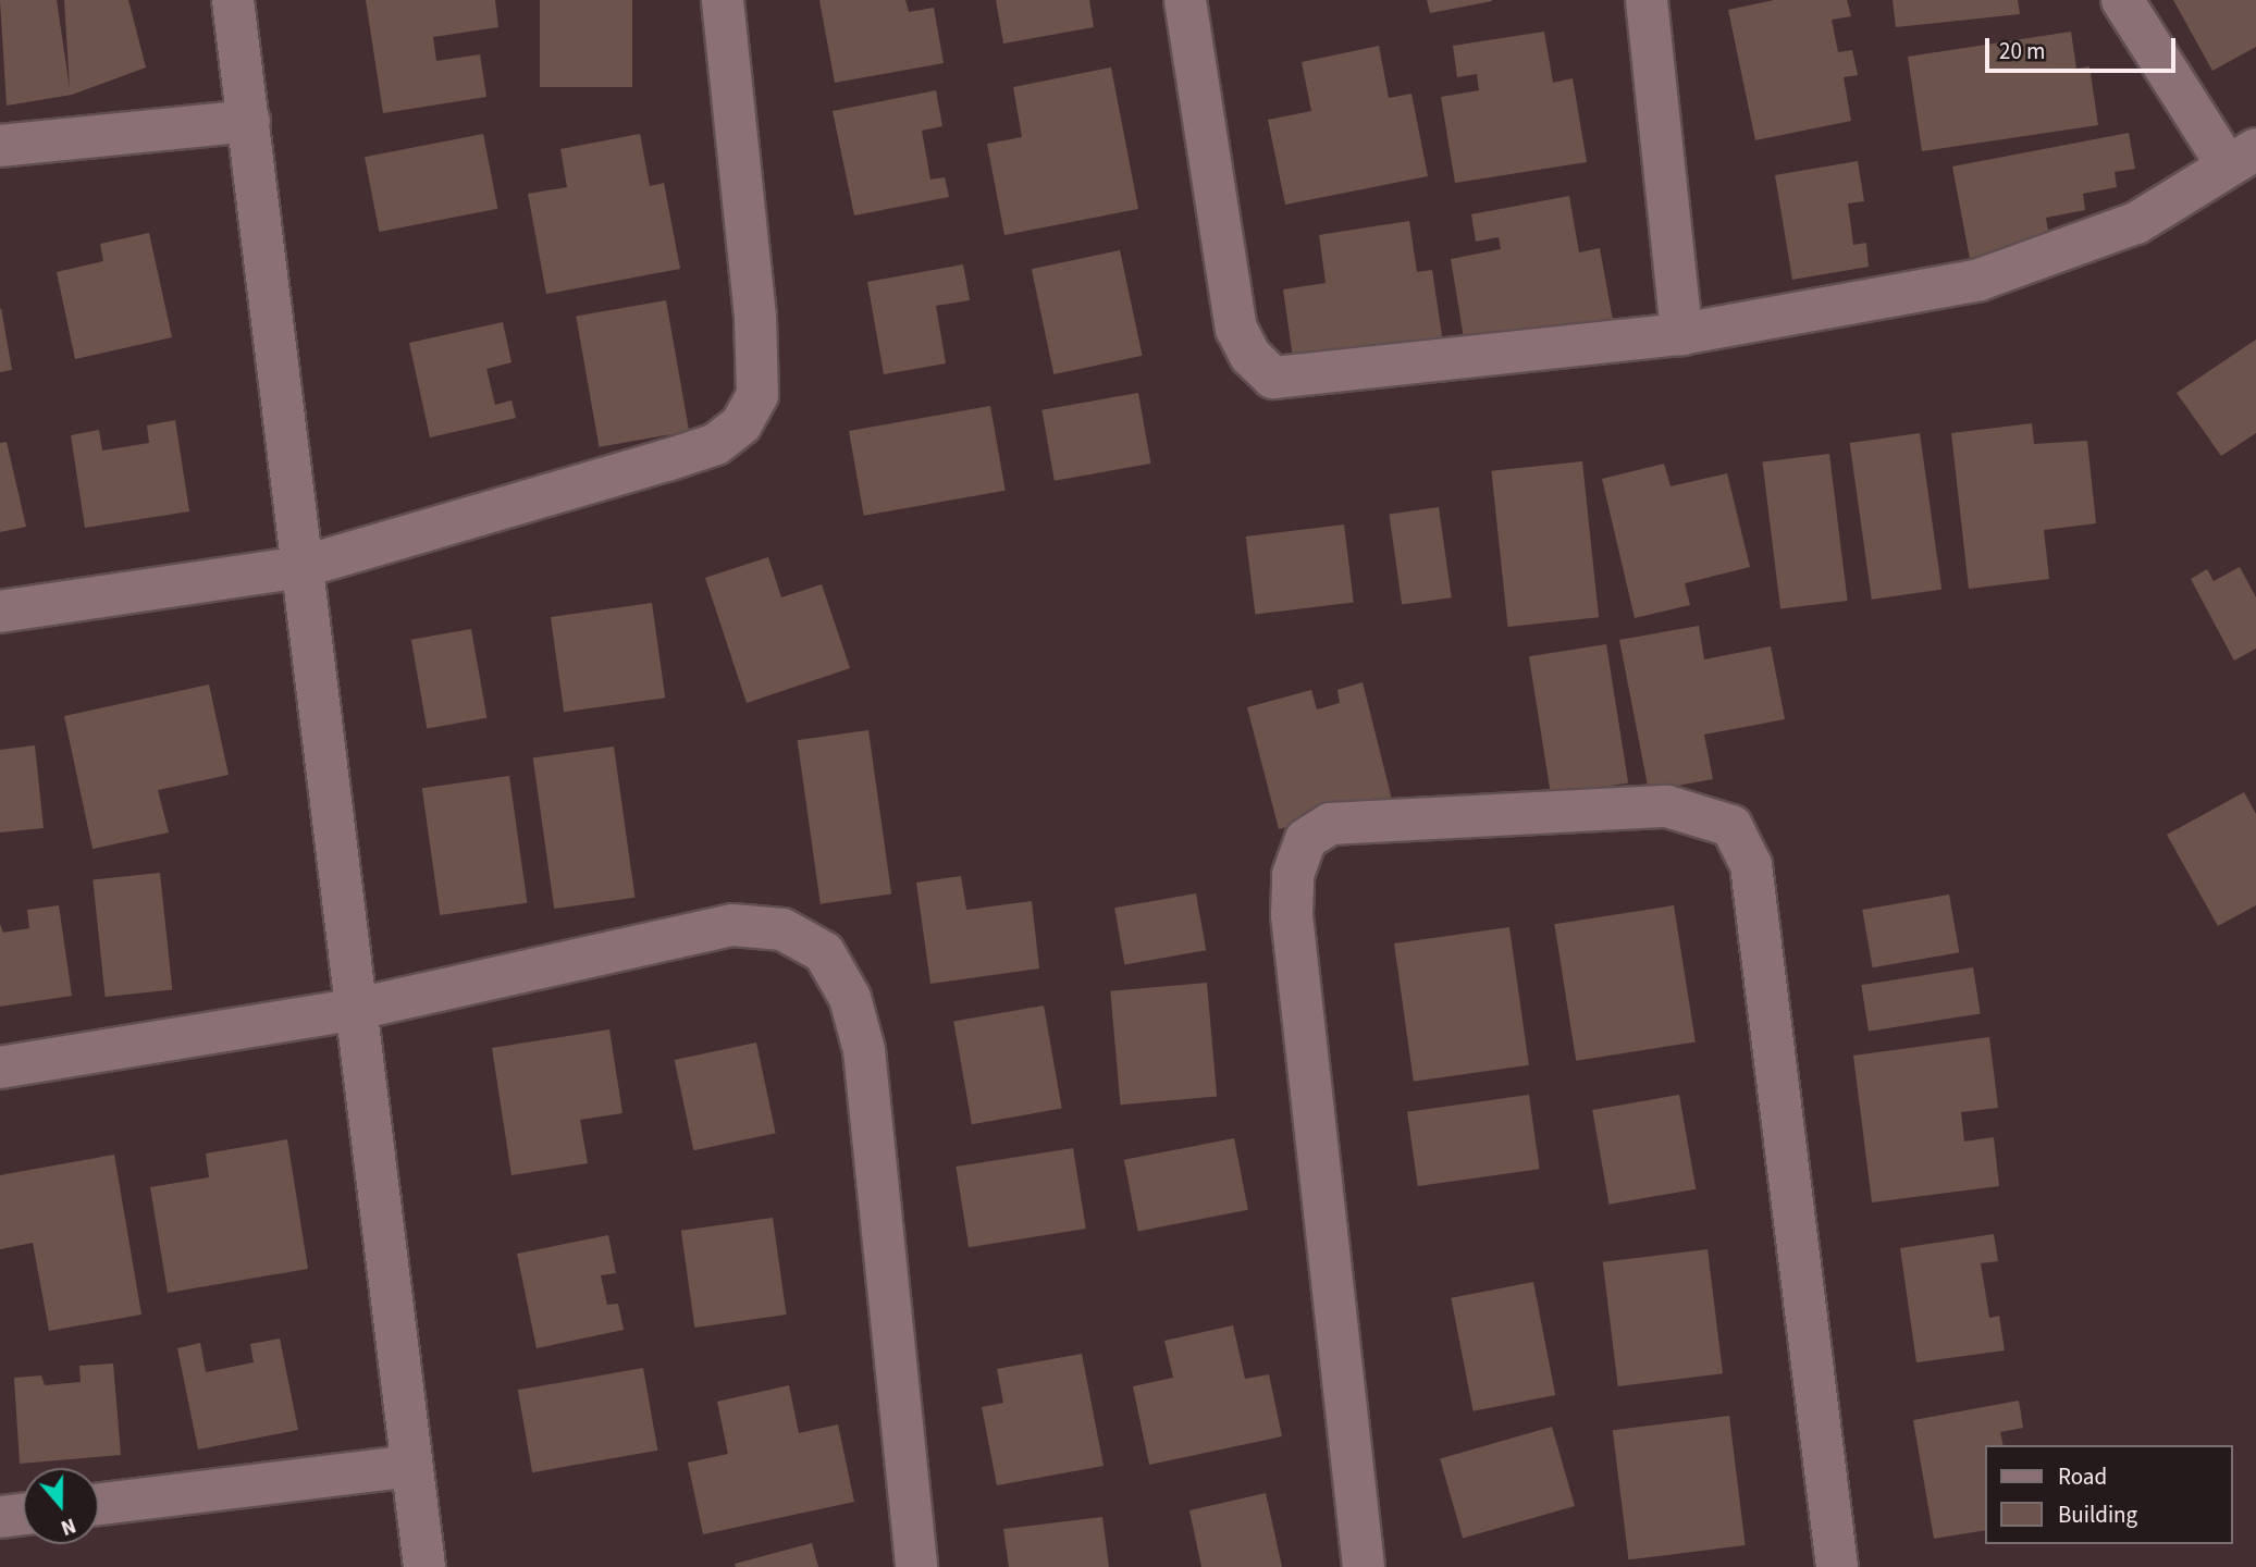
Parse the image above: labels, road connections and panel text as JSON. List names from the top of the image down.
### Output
{
  "legend": ["Road", "Building"],
  "scale_bar": "20 m",
  "north": "bottom"
}
